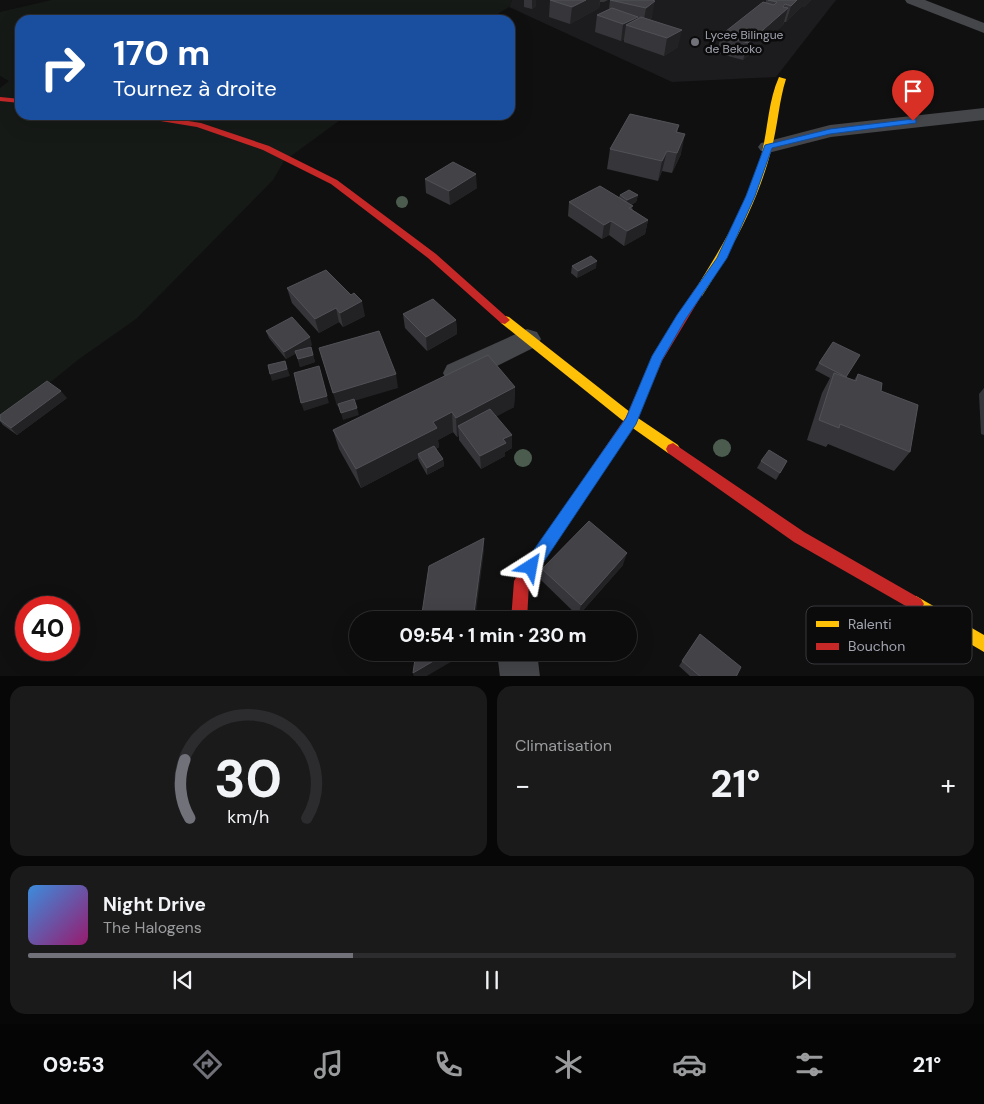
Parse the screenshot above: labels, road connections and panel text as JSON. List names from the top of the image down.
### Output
{
  "places": ["Lycee Bilingue de Bekoko"],
  "legend": ["Ralenti", "Bouchon"],
  "page": {
    "turn": ["170 m", "Tournez à droite"],
    "limit": "40",
    "trip": "09:54 · 1 min · 230 m",
    "tile": "Climatisation",
    "heat": ["−", "21°", "+"],
    "song": ["Night Drive", "The Halogens"],
    "tabs": ["09:53", "21°"],
    "gauge": ["30", "km/h"]
  }
}
